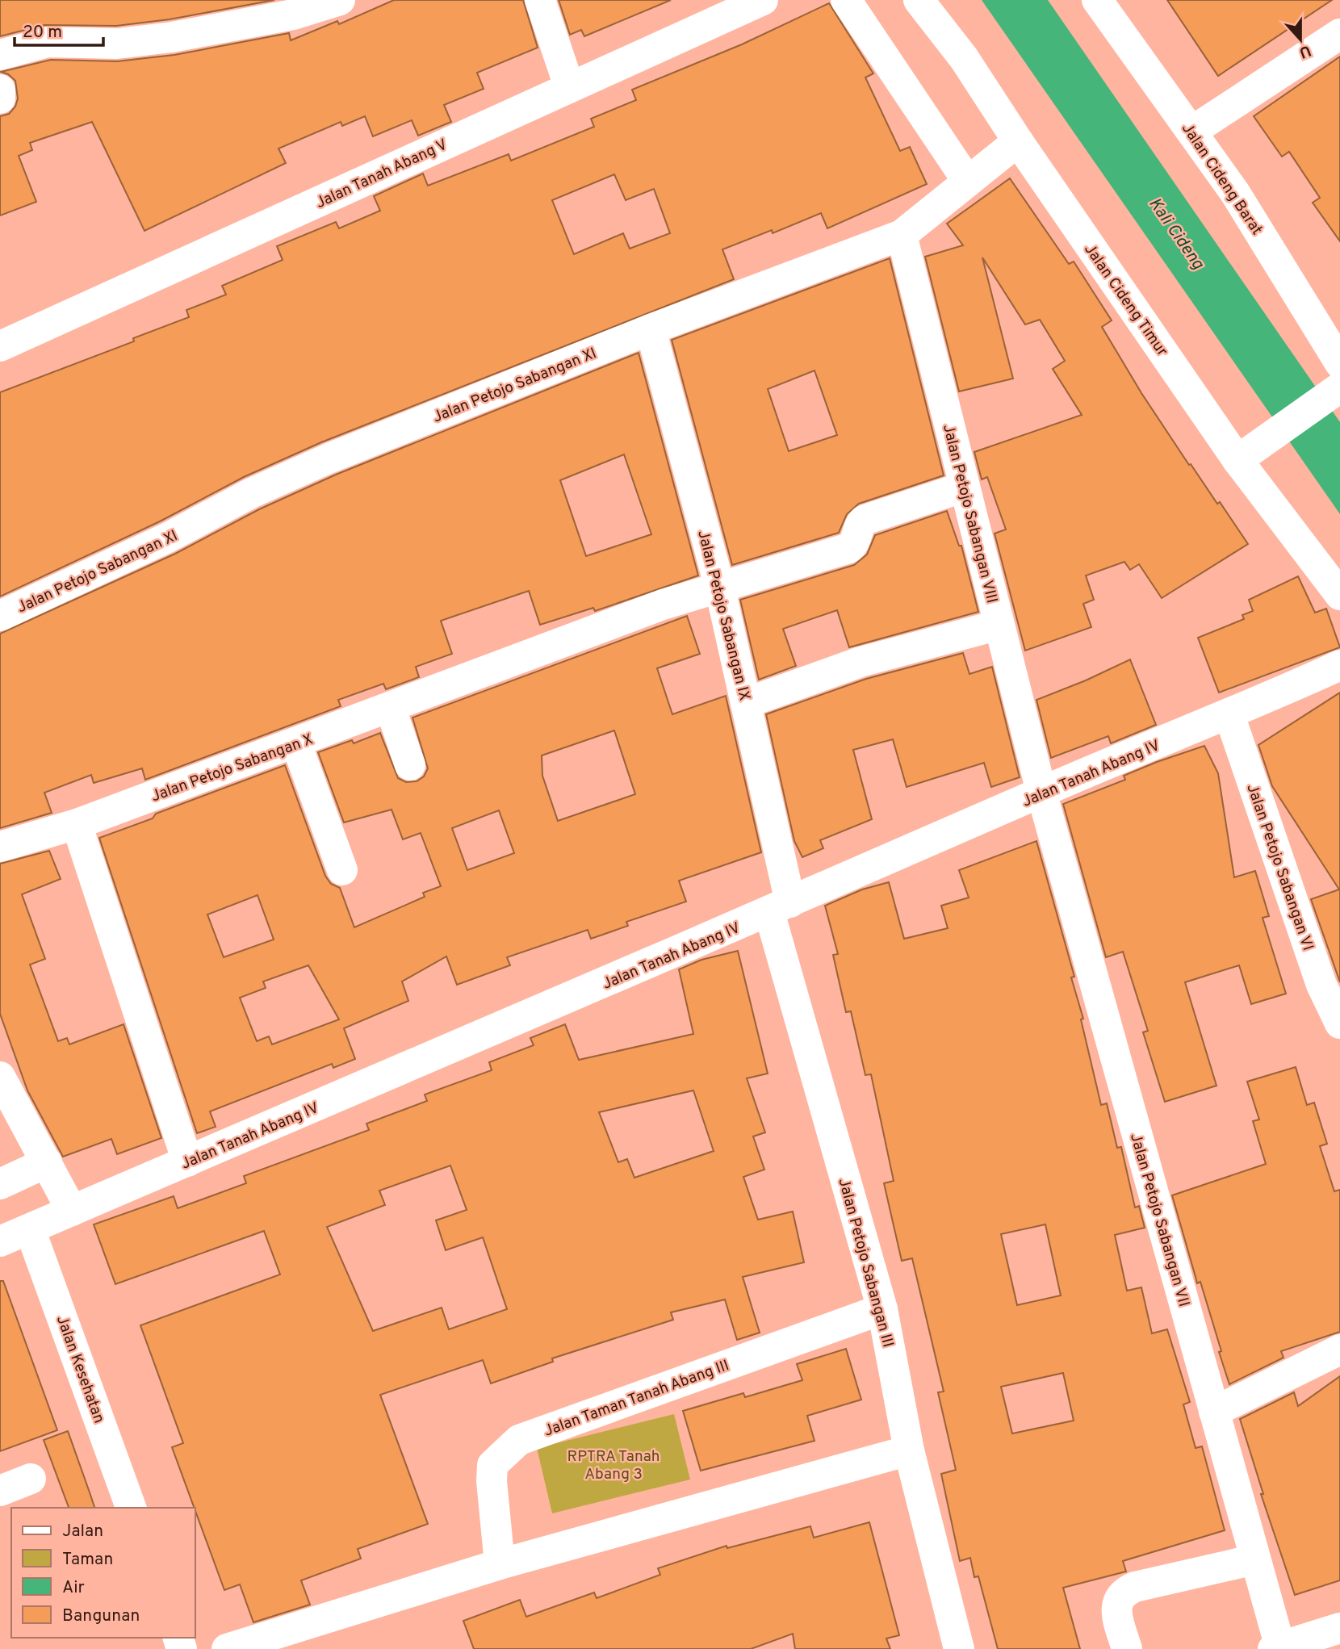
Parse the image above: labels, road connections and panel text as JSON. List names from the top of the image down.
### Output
{
  "streets": {
    "street": [
      "Jalan Tanah Abang V",
      "Jalan Cideng Barat",
      "Jalan Cideng Timur",
      "Jalan Petojo Sabangan XI",
      "Jalan Petojo Sabangan VIII",
      "Jalan Petojo Sabangan IX",
      "Jalan Petojo Sabangan X",
      "Jalan Tanah Abang IV",
      "Jalan Petojo Sabangan VI",
      "Jalan Petojo Sabangan VII",
      "Jalan Petojo Sabangan III",
      "Jalan Kesehatan",
      "Jalan Taman Tanah Abang III"
    ]
  },
  "crossings": [
    ["Jalan Cideng Timur", "Jalan Petojo Sabangan XI"],
    ["Jalan Petojo Sabangan XI", "Jalan Petojo Sabangan VIII"],
    ["Jalan Petojo Sabangan XI", "Jalan Petojo Sabangan IX"],
    ["Jalan Petojo Sabangan VIII", "Jalan Petojo Sabangan X"],
    ["Jalan Petojo Sabangan VIII", "Jalan Tanah Abang IV"],
    ["Jalan Petojo Sabangan VIII", "Jalan Petojo Sabangan VII"],
    ["Jalan Petojo Sabangan IX", "Jalan Petojo Sabangan X"],
    ["Jalan Petojo Sabangan IX", "Jalan Tanah Abang IV"],
    ["Jalan Petojo Sabangan IX", "Jalan Petojo Sabangan III"],
    ["Jalan Tanah Abang IV", "Jalan Petojo Sabangan VI"],
    ["Jalan Tanah Abang IV", "Jalan Petojo Sabangan VII"],
    ["Jalan Tanah Abang IV", "Jalan Petojo Sabangan III"],
    ["Jalan Tanah Abang IV", "Jalan Kesehatan"],
    ["Jalan Petojo Sabangan III", "Jalan Taman Tanah Abang III"]
  ],
  "water": ["Kali Cideng"],
  "parks": ["RPTRA Tanah Abang 3"],
  "legend": [
    "Jalan",
    "Taman",
    "Air",
    "Bangunan"
  ],
  "scale_bar": "20 m",
  "north": "bottom"
}
